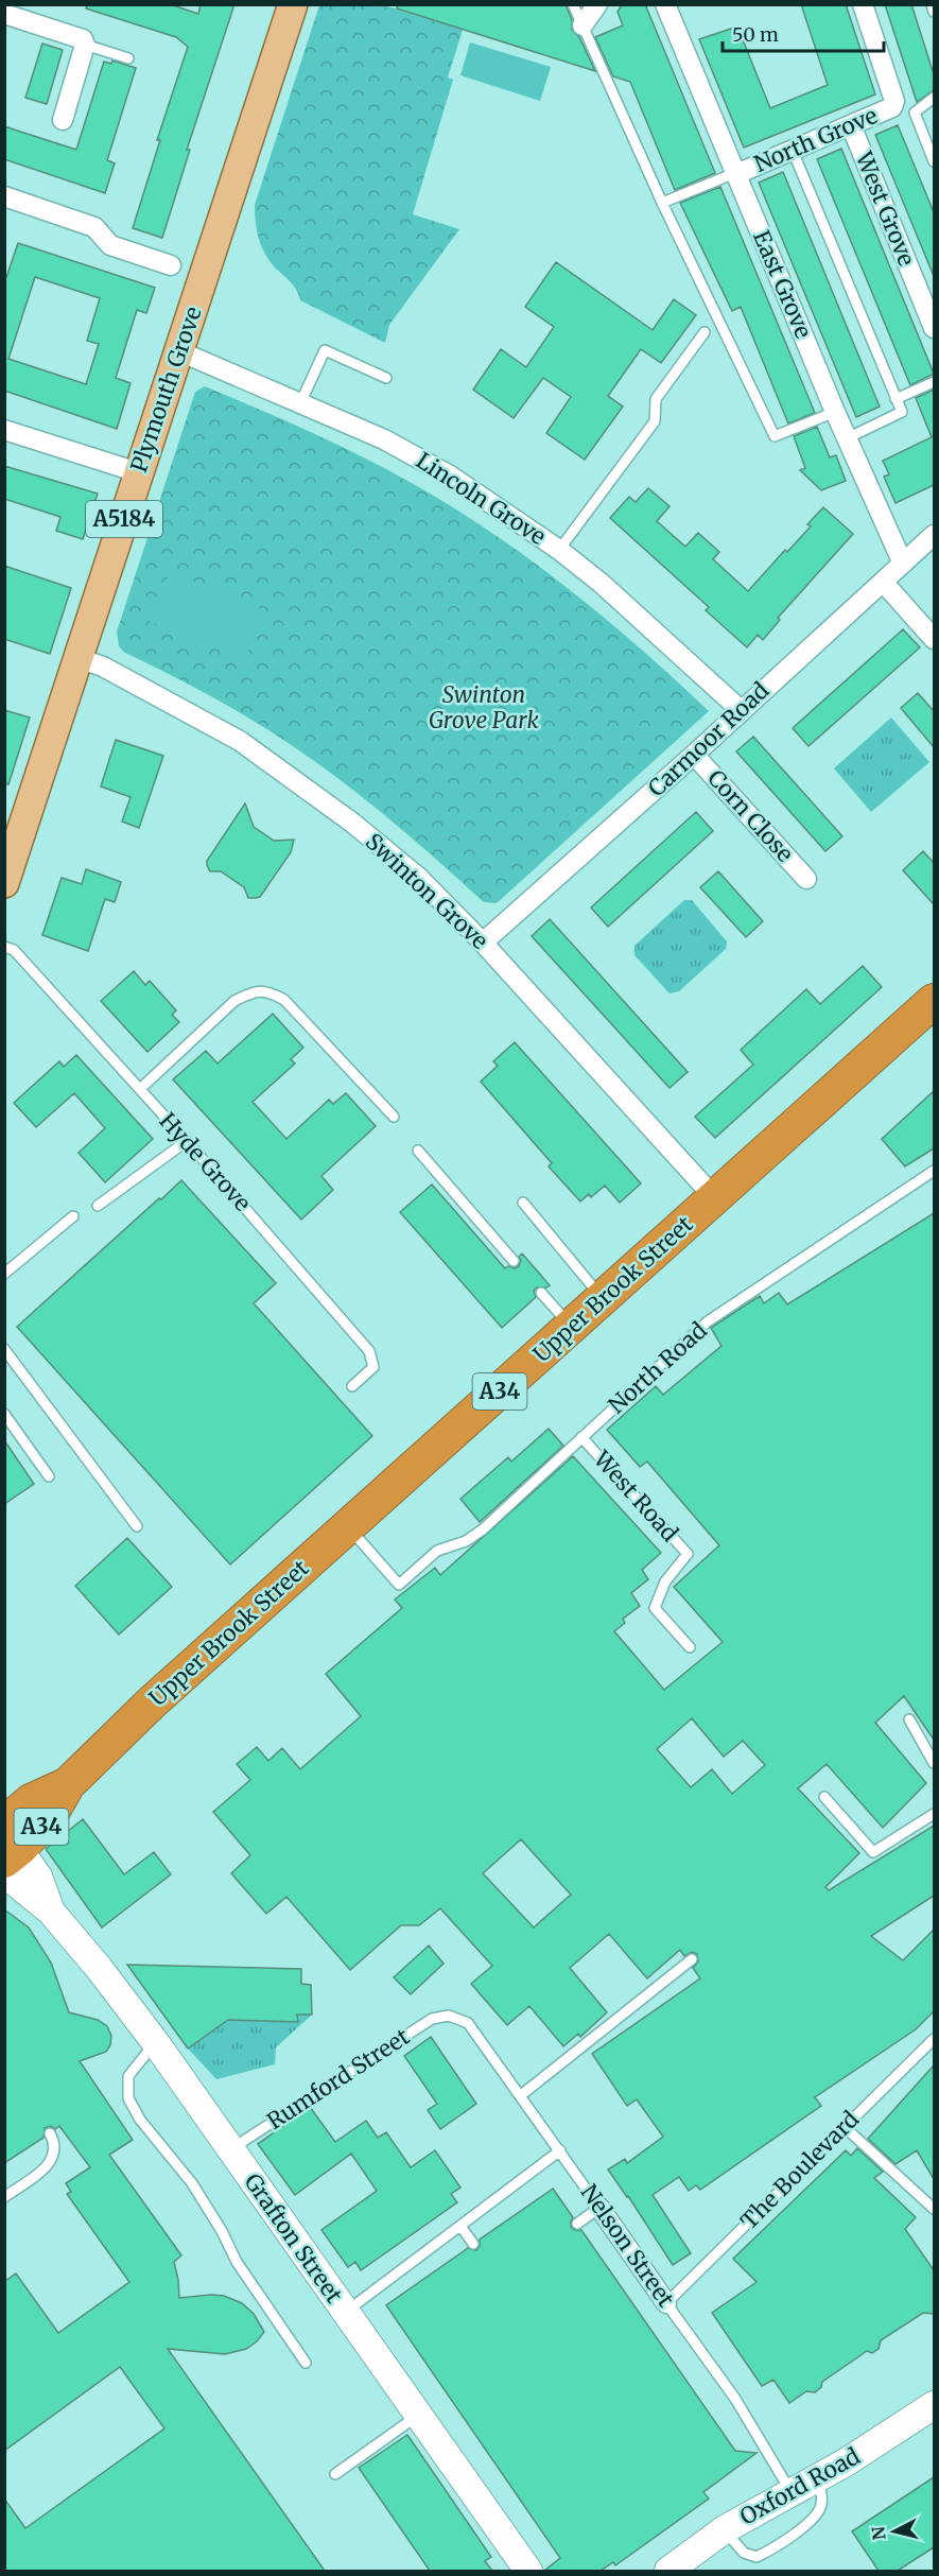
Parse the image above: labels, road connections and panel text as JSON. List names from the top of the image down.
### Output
{
  "streets": {
    "highway": ["Upper Brook Street", "A34"],
    "main road": ["Plymouth Grove", "A5184"],
    "street": [
      "North Grove",
      "West Grove",
      "East Grove",
      "Lincoln Grove",
      "Carmoor Road",
      "Corn Close",
      "Swinton Grove",
      "Grafton Street",
      "Nelson Street",
      "Oxford Road"
    ],
    "lane": [
      "Hyde Grove",
      "North Road",
      "West Road",
      "Rumford Street",
      "The Boulevard"
    ]
  },
  "crossings": [
    ["North Grove", "West Grove"],
    ["North Grove", "East Grove"],
    ["East Grove", "Carmoor Road"],
    ["Plymouth Grove", "Lincoln Grove"],
    ["Plymouth Grove", "Swinton Grove"],
    ["Lincoln Grove", "Carmoor Road"],
    ["Carmoor Road", "Corn Close"],
    ["Carmoor Road", "Swinton Grove"],
    ["Swinton Grove", "Upper Brook Street"],
    ["Upper Brook Street", "North Road"],
    ["Upper Brook Street", "Grafton Street"],
    ["North Road", "West Road"],
    ["Rumford Street", "Grafton Street"],
    ["Rumford Street", "Nelson Street"],
    ["The Boulevard", "Nelson Street"],
    ["Nelson Street", "Oxford Road"]
  ],
  "parks": ["Swinton Grove Park"],
  "scale_bar": "50 m",
  "north": "left"
}
